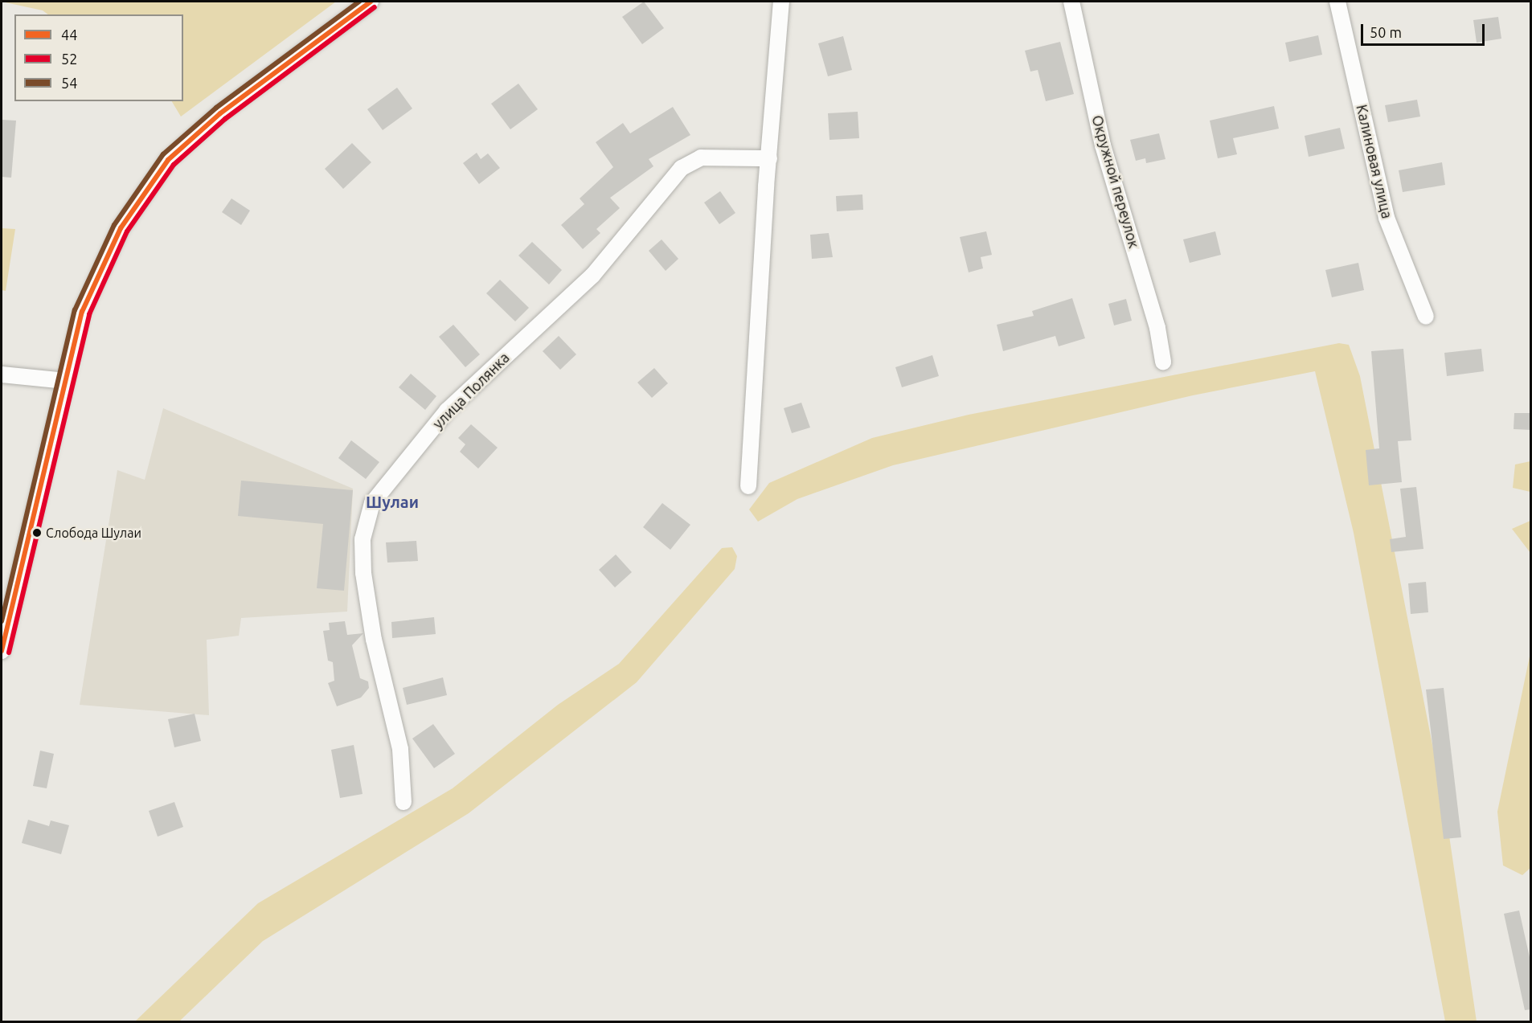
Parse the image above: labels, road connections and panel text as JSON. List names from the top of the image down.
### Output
{
  "streets": {
    "street": ["Калиновая улица", "Окружной переулок", "улица Полянка"]
  },
  "districts": ["Шулаи"],
  "places": ["Слобода Шулаи"],
  "lines": ["transit line 44", "transit line 54", "transit line 52"],
  "legend": ["44", "52", "54"],
  "scale_bar": "50 m"
}
